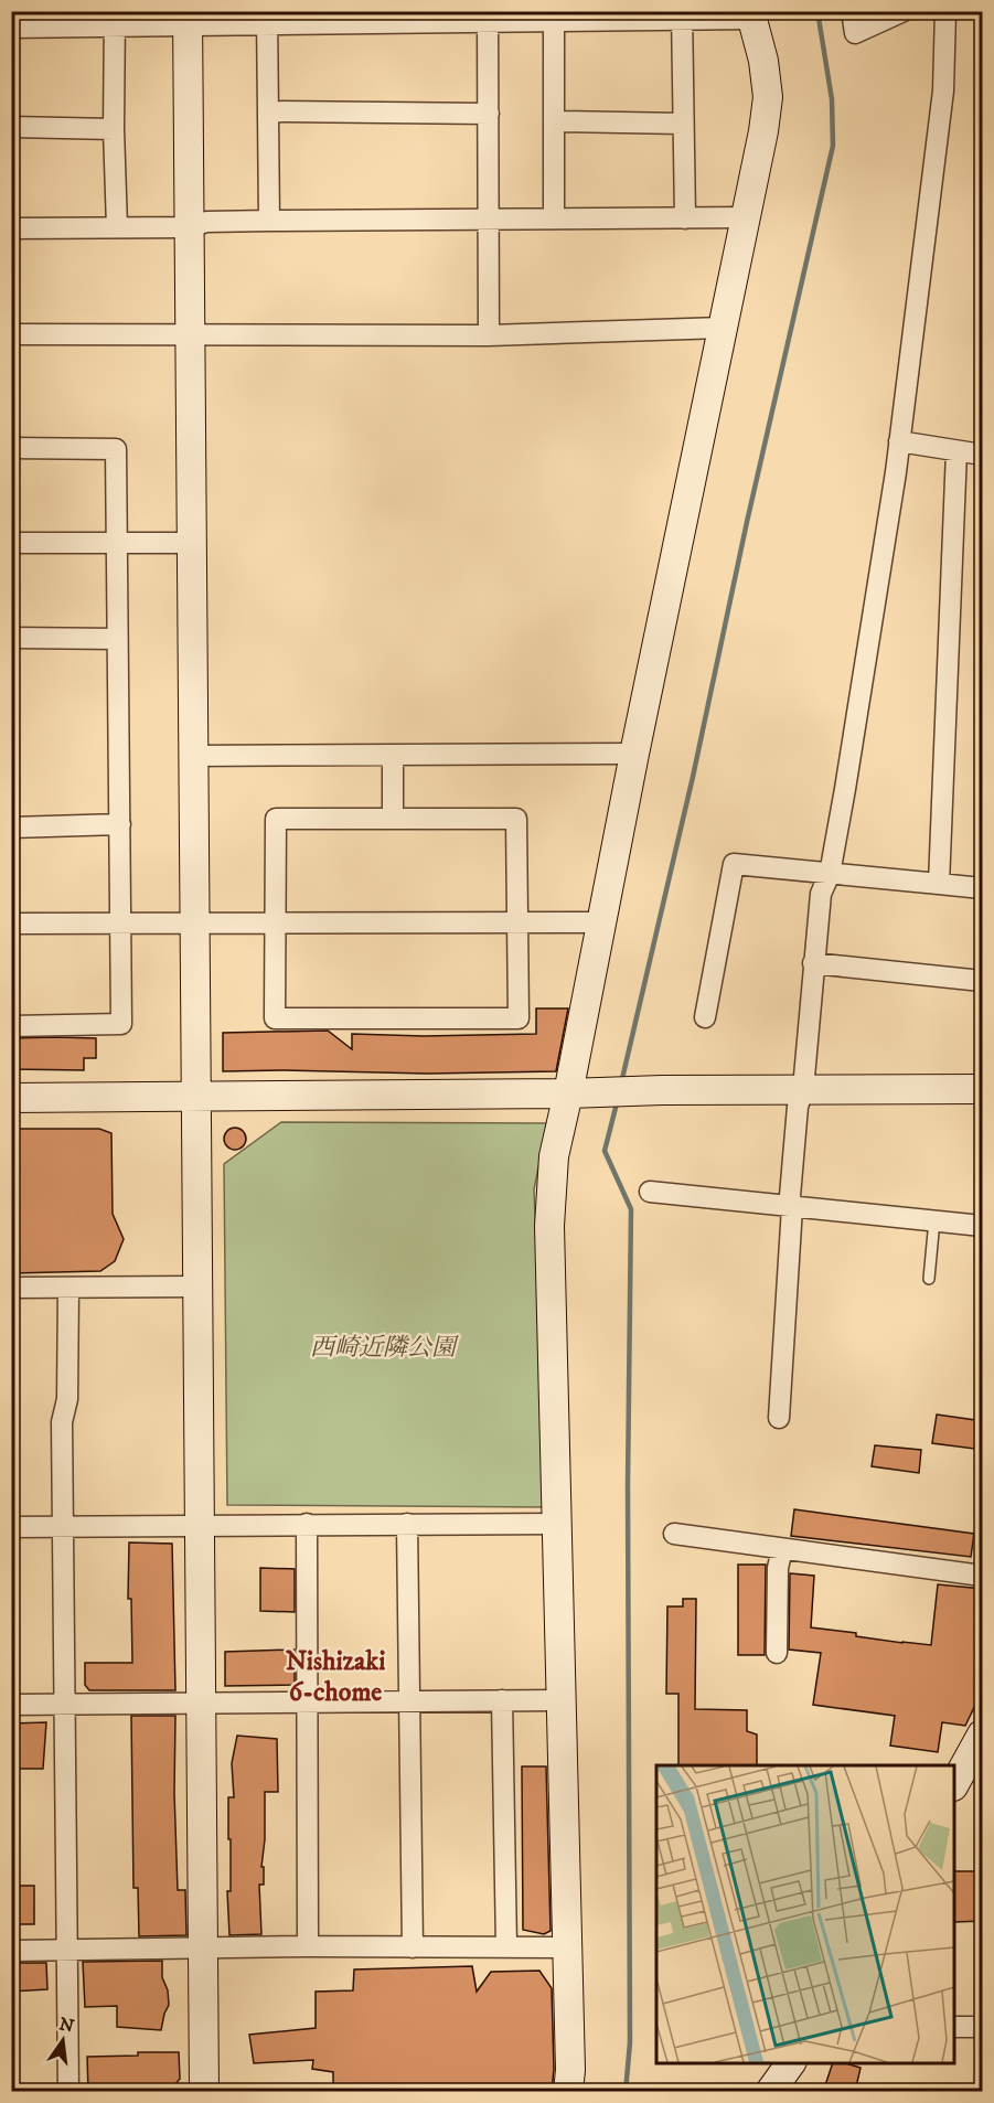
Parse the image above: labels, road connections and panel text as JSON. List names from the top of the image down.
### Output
{
  "districts": ["Nishizaki 6-chome"],
  "parks": ["西崎近隣公園"],
  "north": "top"
}
